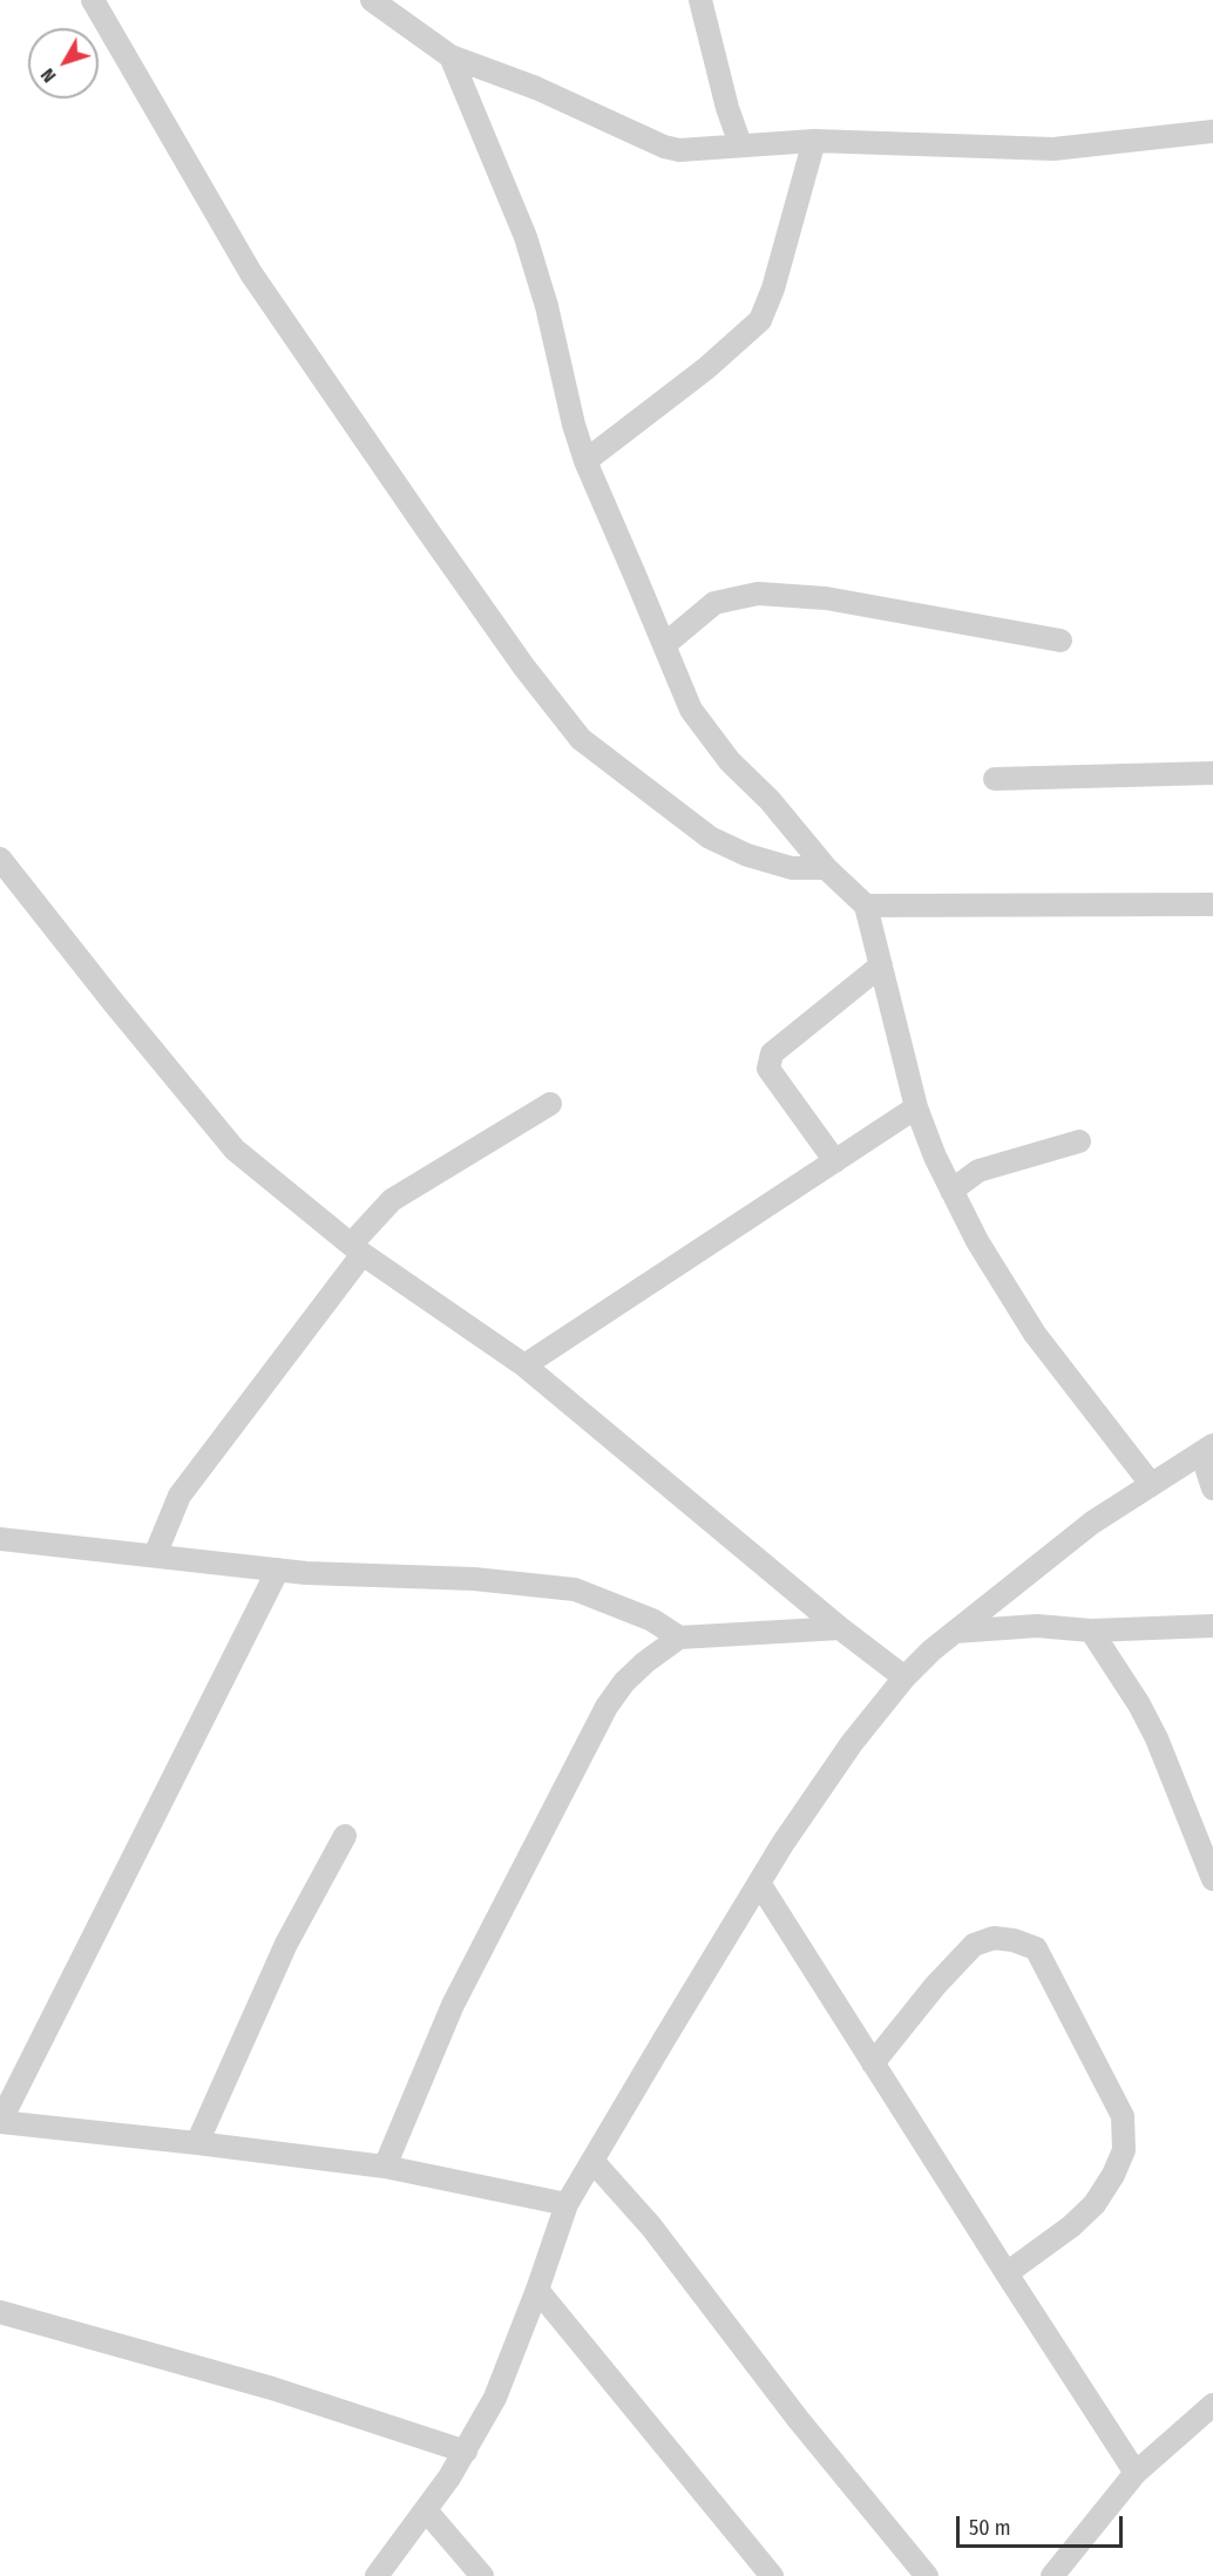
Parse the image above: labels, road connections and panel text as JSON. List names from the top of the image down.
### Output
{
  "scale_bar": "50 m",
  "north": "bottom left"
}
